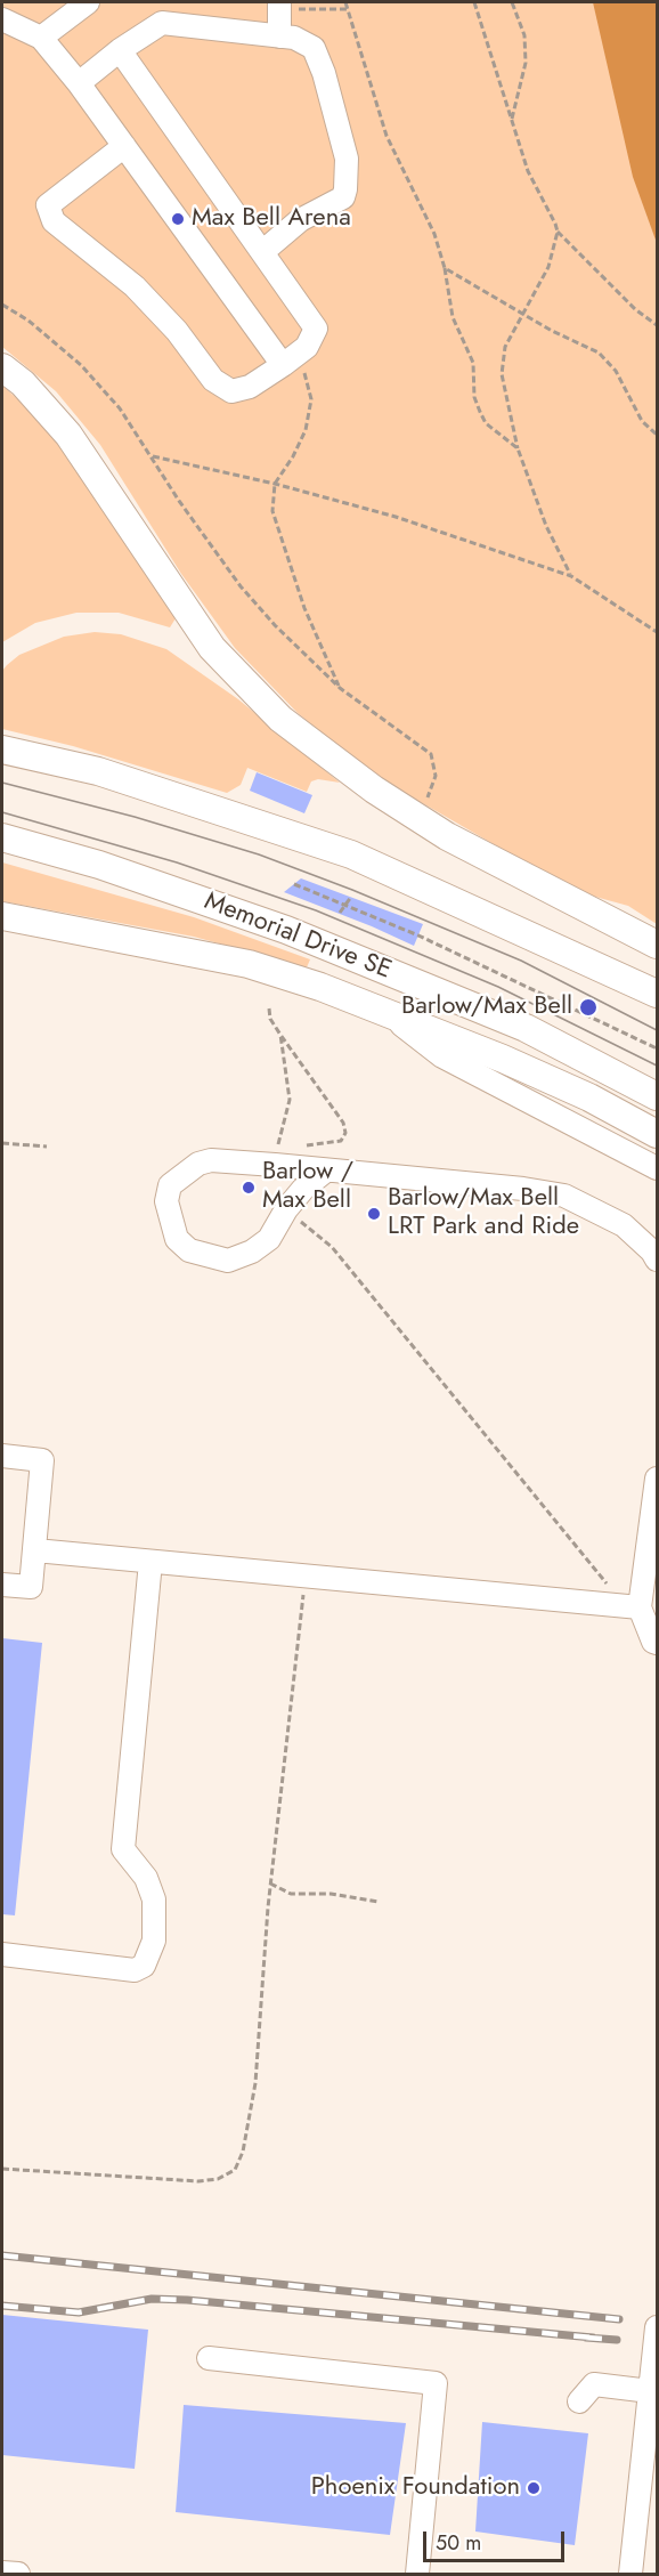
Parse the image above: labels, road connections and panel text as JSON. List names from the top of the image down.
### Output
{
  "streets": {
    "main road": ["Memorial Drive SE"]
  },
  "places": [
    "Max Bell Arena",
    "Barlow/Max Bell",
    "Barlow / Max Bell",
    "Barlow/Max Bell LRT Park and Ride",
    "Phoenix Foundation"
  ],
  "scale_bar": "50 m"
}
